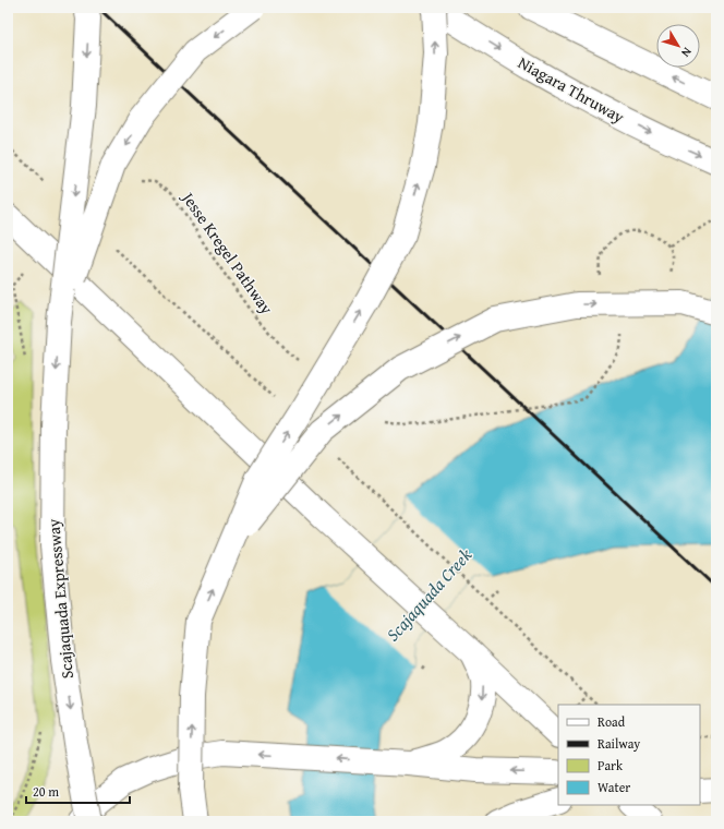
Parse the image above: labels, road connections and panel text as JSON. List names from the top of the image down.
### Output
{
  "streets": {
    "main road": ["Niagara Thruway", "Scajaquada Expressway"],
    "path": ["Jesse Kregel Pathway"]
  },
  "water": ["Scajaquada Creek"],
  "legend": [
    "Road",
    "Railway",
    "Park",
    "Water"
  ],
  "scale_bar": "20 m",
  "north": "bottom right"
}
